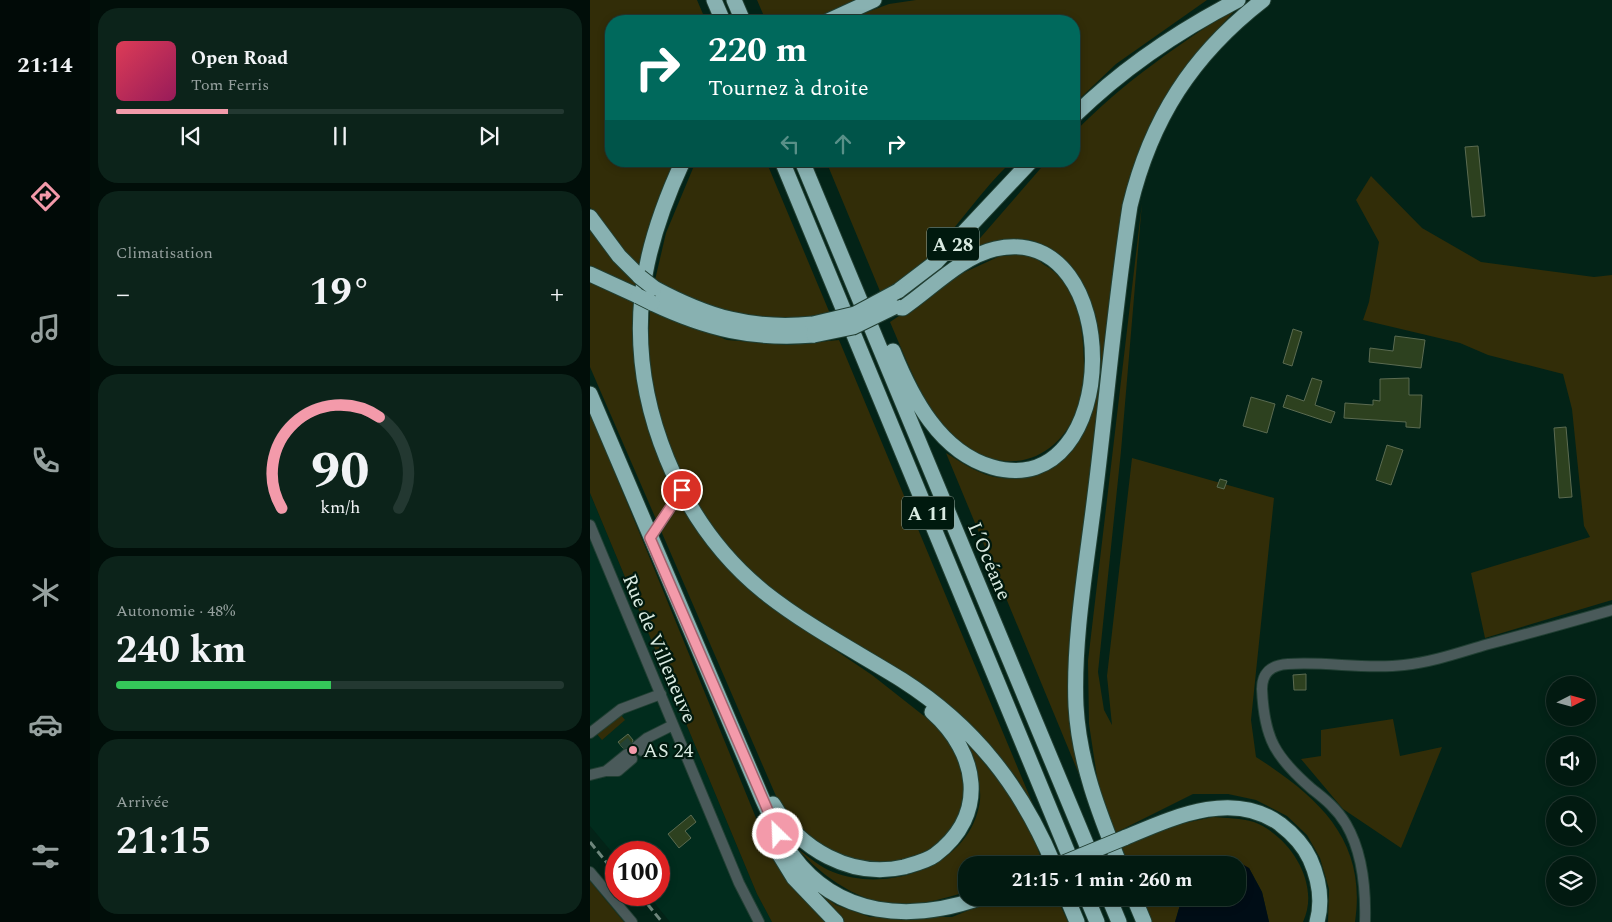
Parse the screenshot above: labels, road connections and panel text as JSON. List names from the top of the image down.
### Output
{
  "streets": {
    "highway": ["A 28", "A 11", "L’Océane"],
    "street": ["Rue de Villeneuve"]
  },
  "places": ["AS 24"],
  "north": "right",
  "page": {
    "tabs": "21:14",
    "turn": ["220 m", "Tournez à droite"],
    "song": ["Open Road", "Tom Ferris"],
    "tile": [
      "Climatisation",
      ["Autonomie · 48%", "240 km"],
      ["Arrivée", "21:15"]
    ],
    "heat": ["−", "19°", "+"],
    "limit": "100",
    "trip": "21:15 · 1 min · 260 m",
    "gauge": ["90", "km/h"]
  }
}
